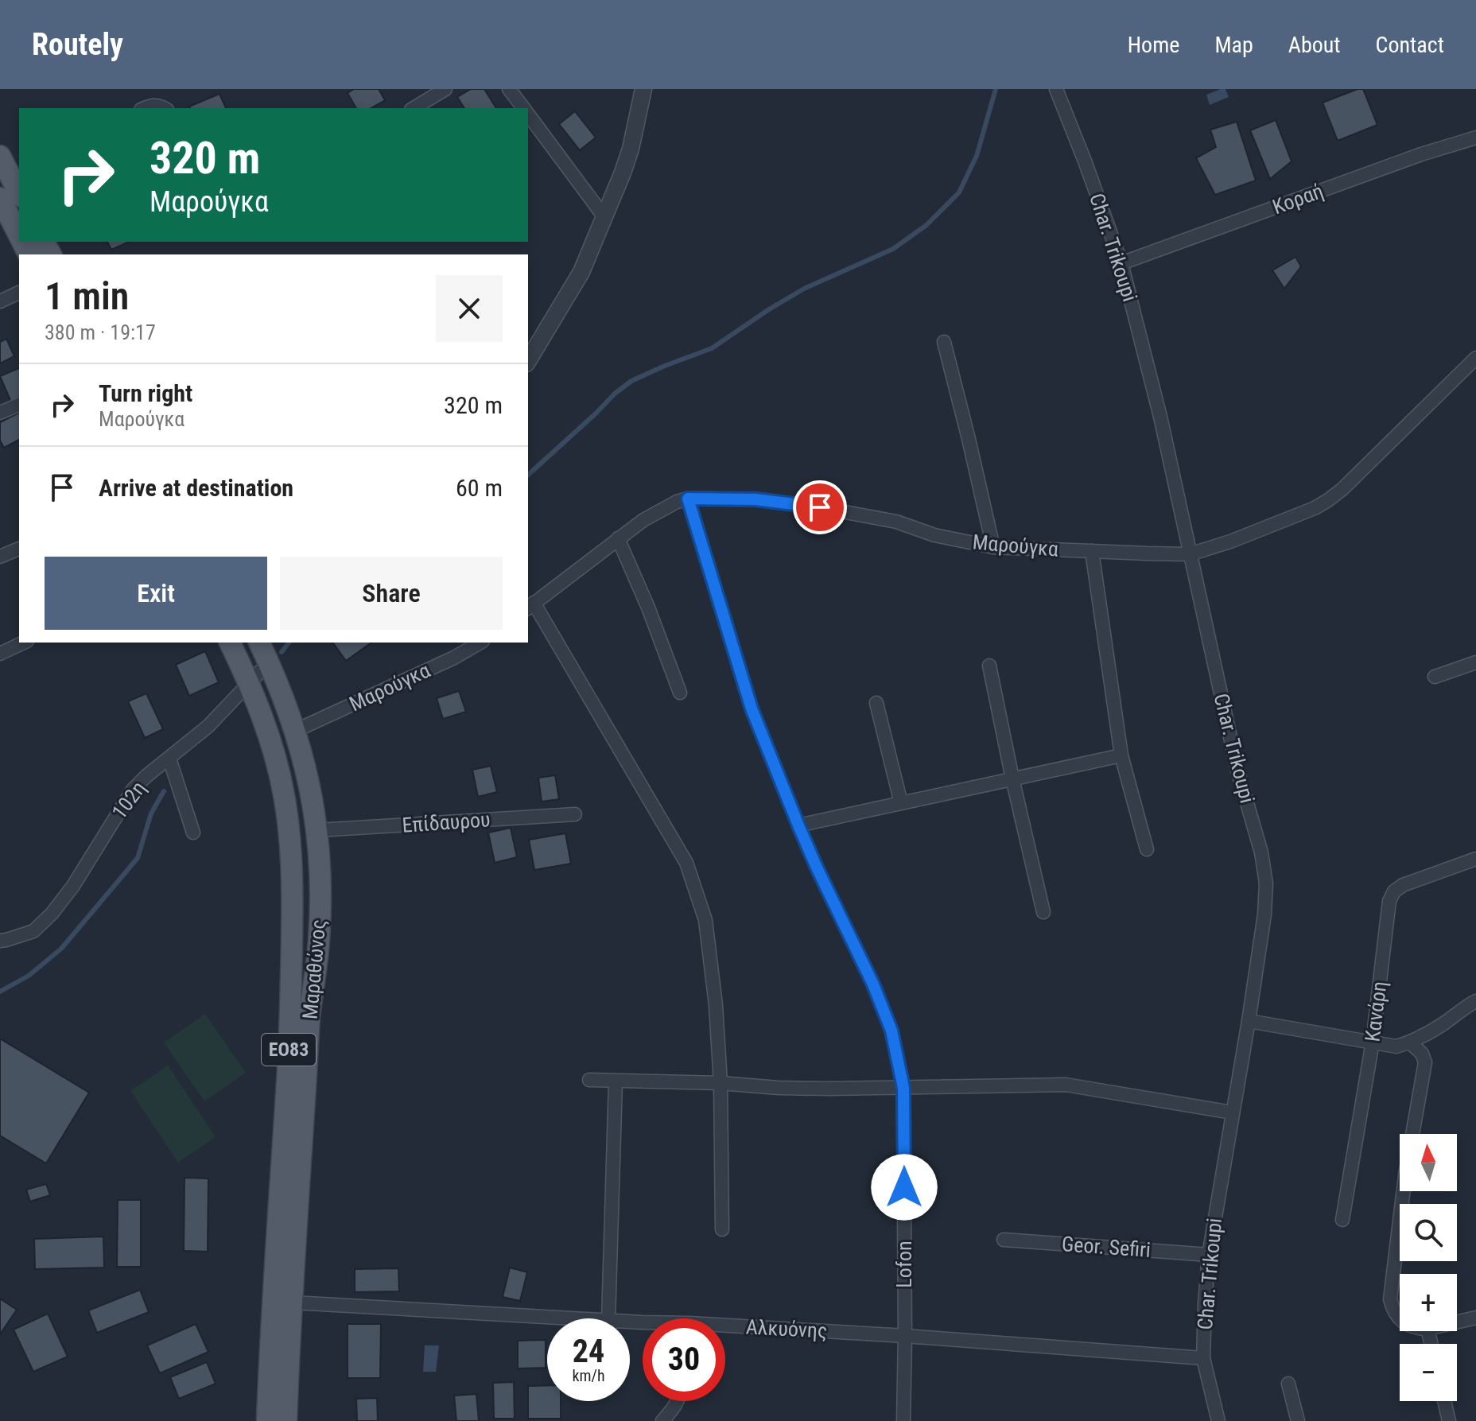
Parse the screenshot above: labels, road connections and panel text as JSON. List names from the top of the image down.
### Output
{
  "streets": {
    "main road": ["Μαραθώνος", "ΕΟ83"],
    "street": [
      "Κοραή",
      "Char. Trikoupi",
      "Μαρούγκα",
      "102η",
      "Επίδαυρου",
      "Κανάρη",
      "Geor. Sefiri",
      "Lofon",
      "Αλκυόνης"
    ]
  },
  "crossings": [
    ["Κοραή", "Char. Trikoupi"],
    ["Char. Trikoupi", "Μαρούγκα"],
    ["Char. Trikoupi", "Geor. Sefiri"],
    ["Char. Trikoupi", "Αλκυόνης"],
    ["Μαρούγκα", "Μαραθώνος"],
    ["Μαρούγκα", "Lofon"],
    ["102η", "Μαραθώνος"],
    ["Επίδαυρου", "Μαραθώνος"],
    ["Μαραθώνος", "Αλκυόνης"],
    ["Lofon", "Αλκυόνης"]
  ],
  "north": "top",
  "page": {
    "header": "Routely",
    "nav": [
      "Home",
      "Map",
      "About",
      "Contact"
    ],
    "turn": ["320 m", "Μαρούγκα"],
    "heading": ["1 min", "380 m · 19:17"],
    "list": [
      {
        "name": "Turn right",
        "note": "Μαρούγκα",
        "value": "320 m"
      },
      {
        "name": "Arrive at destination",
        "value": "60 m"
      }
    ],
    "buttons": ["Exit", "Share"],
    "map_buttons": ["+", "−"],
    "speed": "24 km/h",
    "limit": "30"
  }
}
